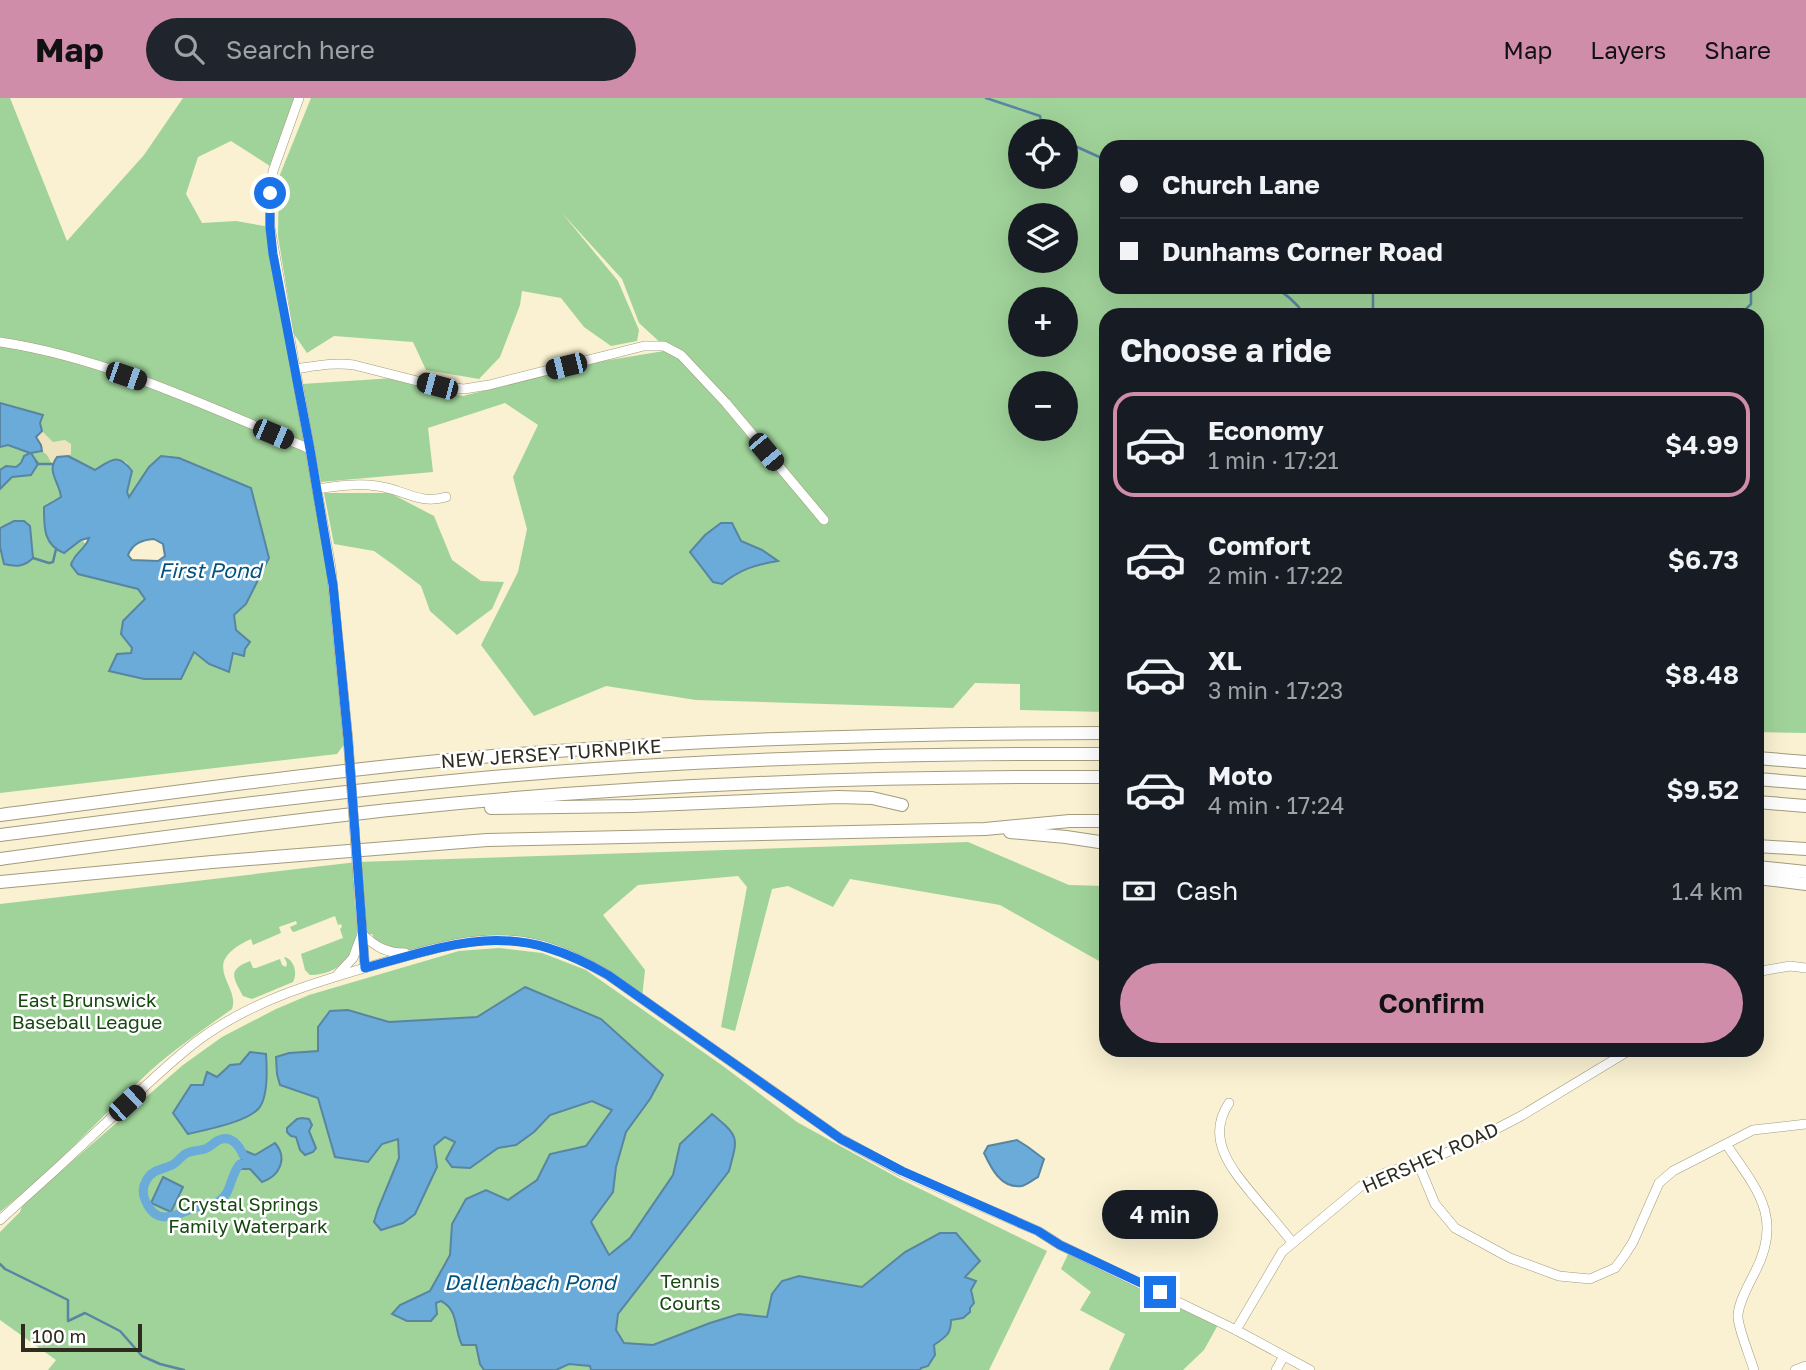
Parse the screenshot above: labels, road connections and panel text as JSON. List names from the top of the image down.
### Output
{
  "streets": {
    "highway": ["NEW JERSEY TURNPIKE"],
    "street": ["HERSHEY ROAD"]
  },
  "water": ["First Pond", "Dallenbach Pond"],
  "parks": ["East Brunswick Baseball League", "Crystal Springs Family Waterpark", "Tennis Courts"],
  "scale_bar": "100 m",
  "page": {
    "header": "Map",
    "search": "Search here",
    "nav": ["Map", "Layers", "Share"],
    "map_buttons": ["+", "−"],
    "banner": ["Church Lane", "Dunhams Corner Road"],
    "heading": "Choose a ride",
    "list": [
      {
        "name": "Economy",
        "note": "1 min · 17:21",
        "value": "$4.99"
      },
      {
        "name": "Comfort",
        "note": "2 min · 17:22",
        "value": "$6.73"
      },
      {
        "name": "XL",
        "note": "3 min · 17:23",
        "value": "$8.48"
      },
      {
        "name": "Moto",
        "note": "4 min · 17:24",
        "value": "$9.52"
      }
    ],
    "pay": ["Cash", "1.4 km"],
    "buttons": "Confirm",
    "bubble": "4 min",
    "scale": "100 m"
  }
}
